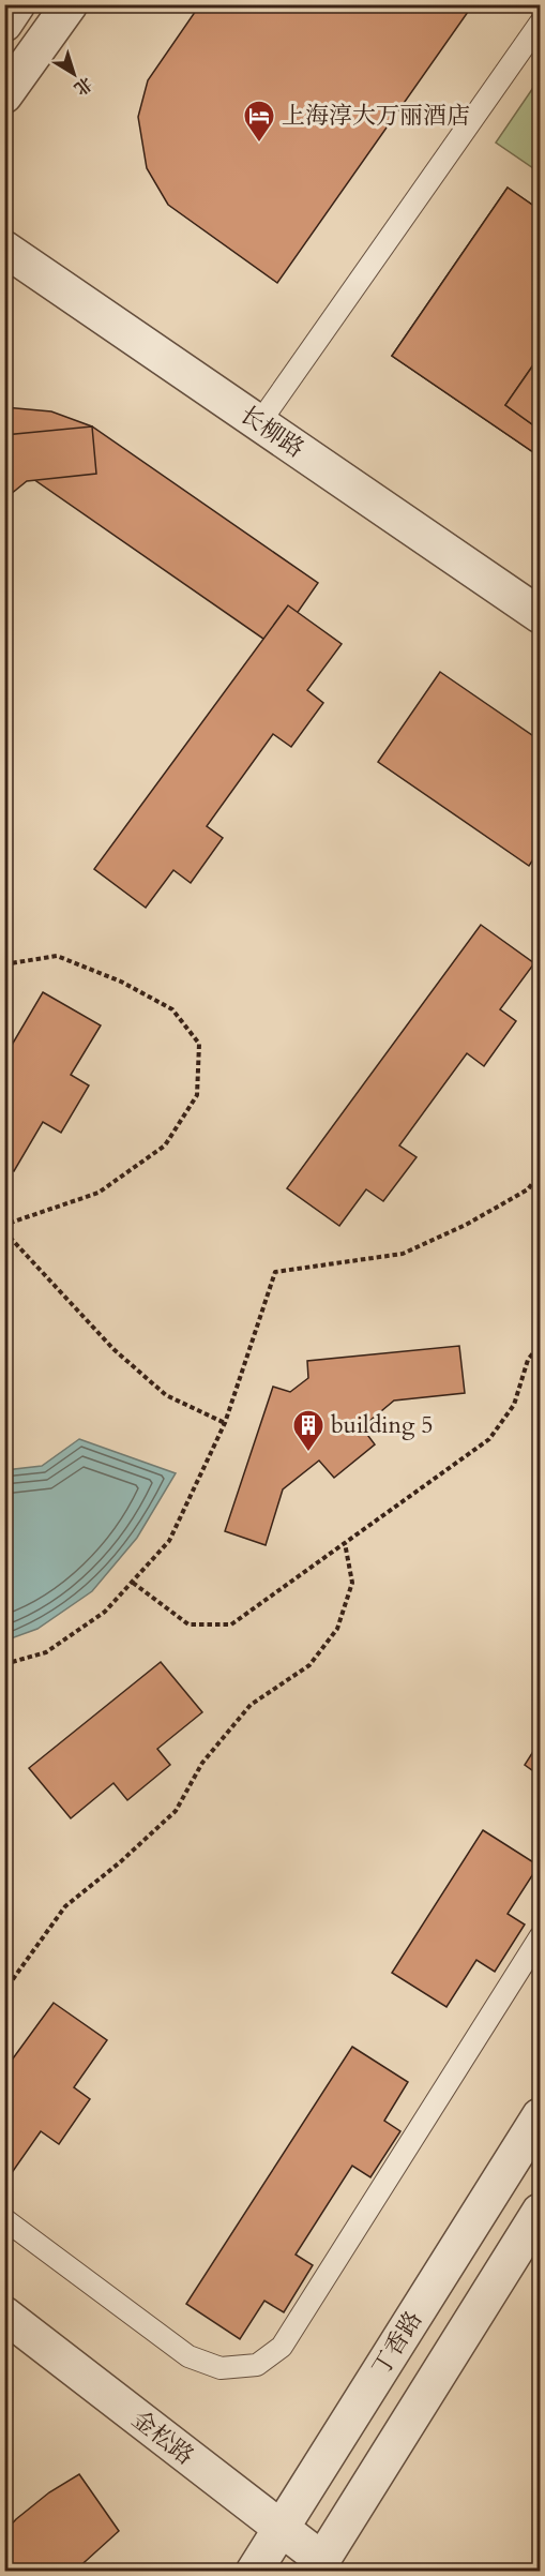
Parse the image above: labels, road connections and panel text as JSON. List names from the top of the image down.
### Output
{
  "streets": {
    "street": ["长柳路", "丁香路", "金松路"]
  },
  "crossings": [
    ["丁香路", "金松路"]
  ],
  "places": {
    "hotel": ["上海淳大万丽酒店"],
    "building": ["building 5"]
  },
  "north": "bottom right"
}
